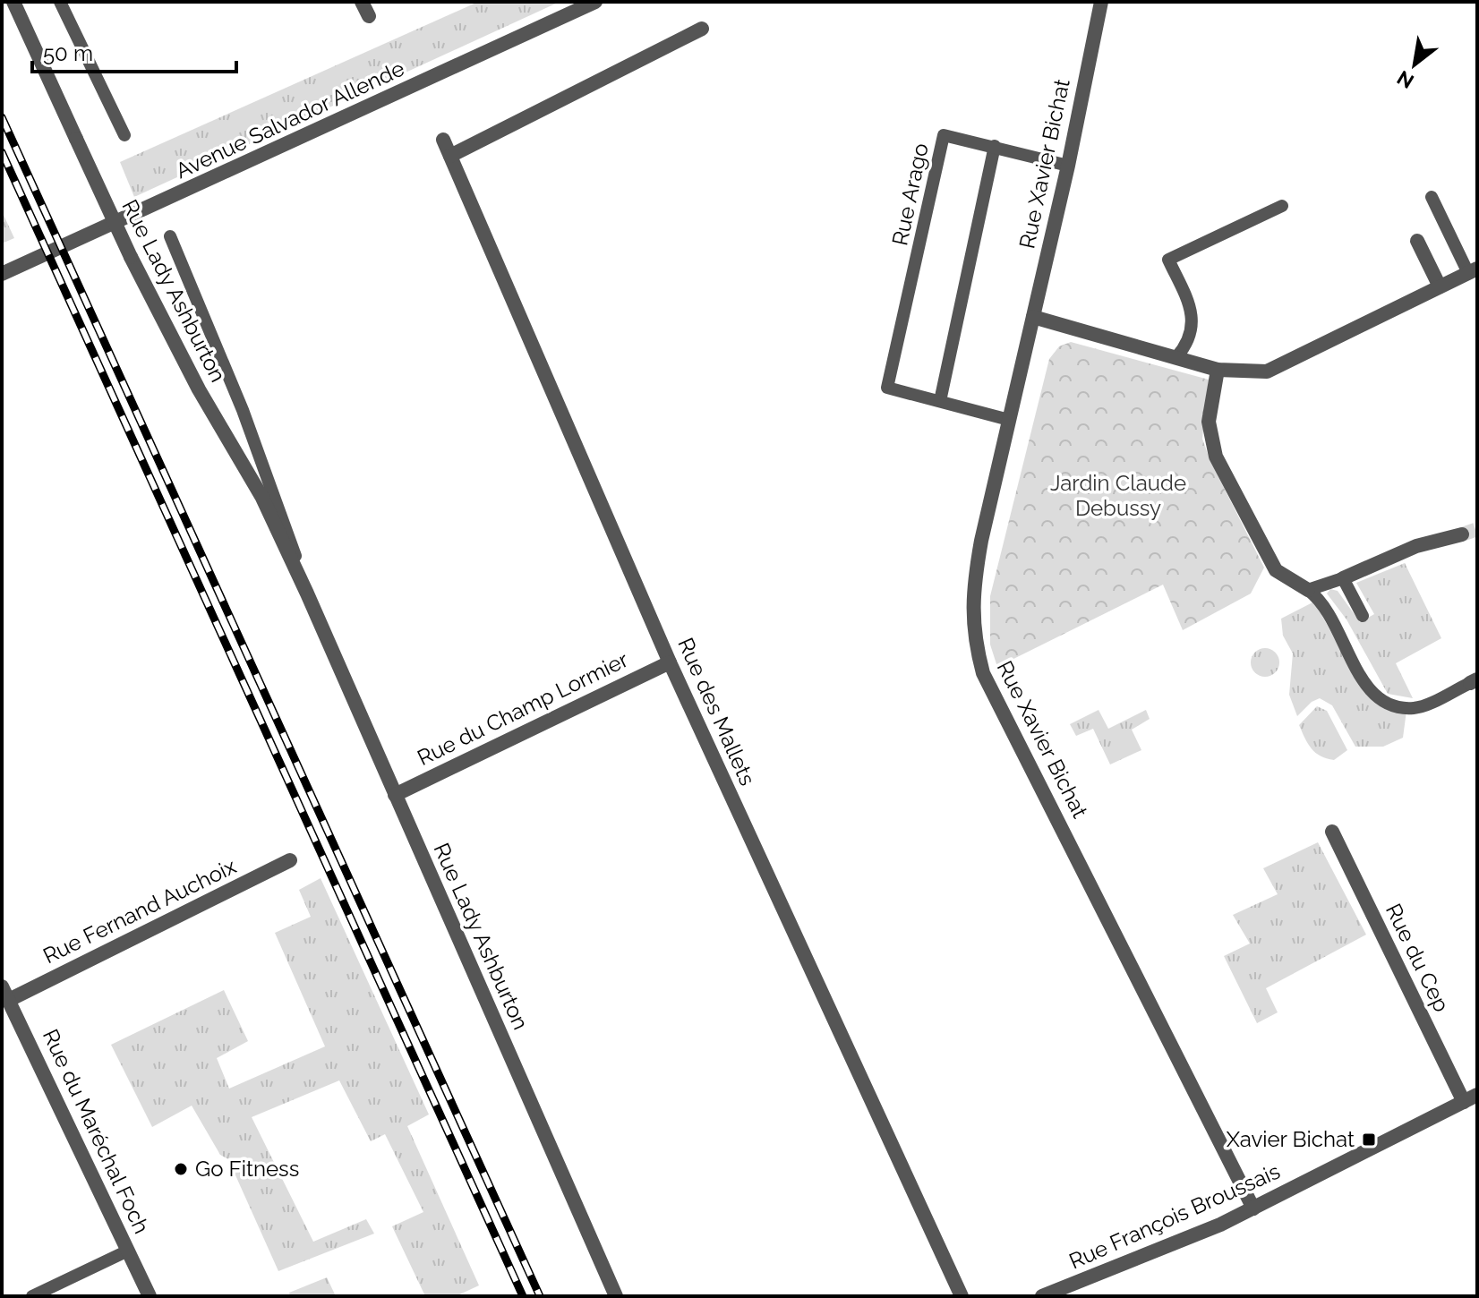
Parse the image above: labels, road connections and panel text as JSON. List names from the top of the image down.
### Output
{
  "streets": {
    "street": [
      "Avenue Salvador Allende",
      "Rue Xavier Bichat",
      "Rue Lady Ashburton",
      "Rue du Champ Lormier",
      "Rue des Mallets",
      "Rue Fernand Auchoix",
      "Rue du Cep",
      "Rue du Maréchal Foch",
      "Rue François Broussais"
    ],
    "lane": ["Rue Arago"]
  },
  "crossings": [
    ["Rue Xavier Bichat", "Rue Arago"],
    ["Rue Xavier Bichat", "Rue François Broussais"],
    ["Rue Lady Ashburton", "Rue du Champ Lormier"],
    ["Rue du Champ Lormier", "Rue des Mallets"],
    ["Rue Fernand Auchoix", "Rue du Maréchal Foch"],
    ["Rue du Cep", "Rue François Broussais"]
  ],
  "parks": ["Jardin Claude Debussy"],
  "places": {
    "transit": ["Xavier Bichat"],
    "other": ["Go Fitness"]
  },
  "scale_bar": "50 m",
  "north": "bottom left"
}
